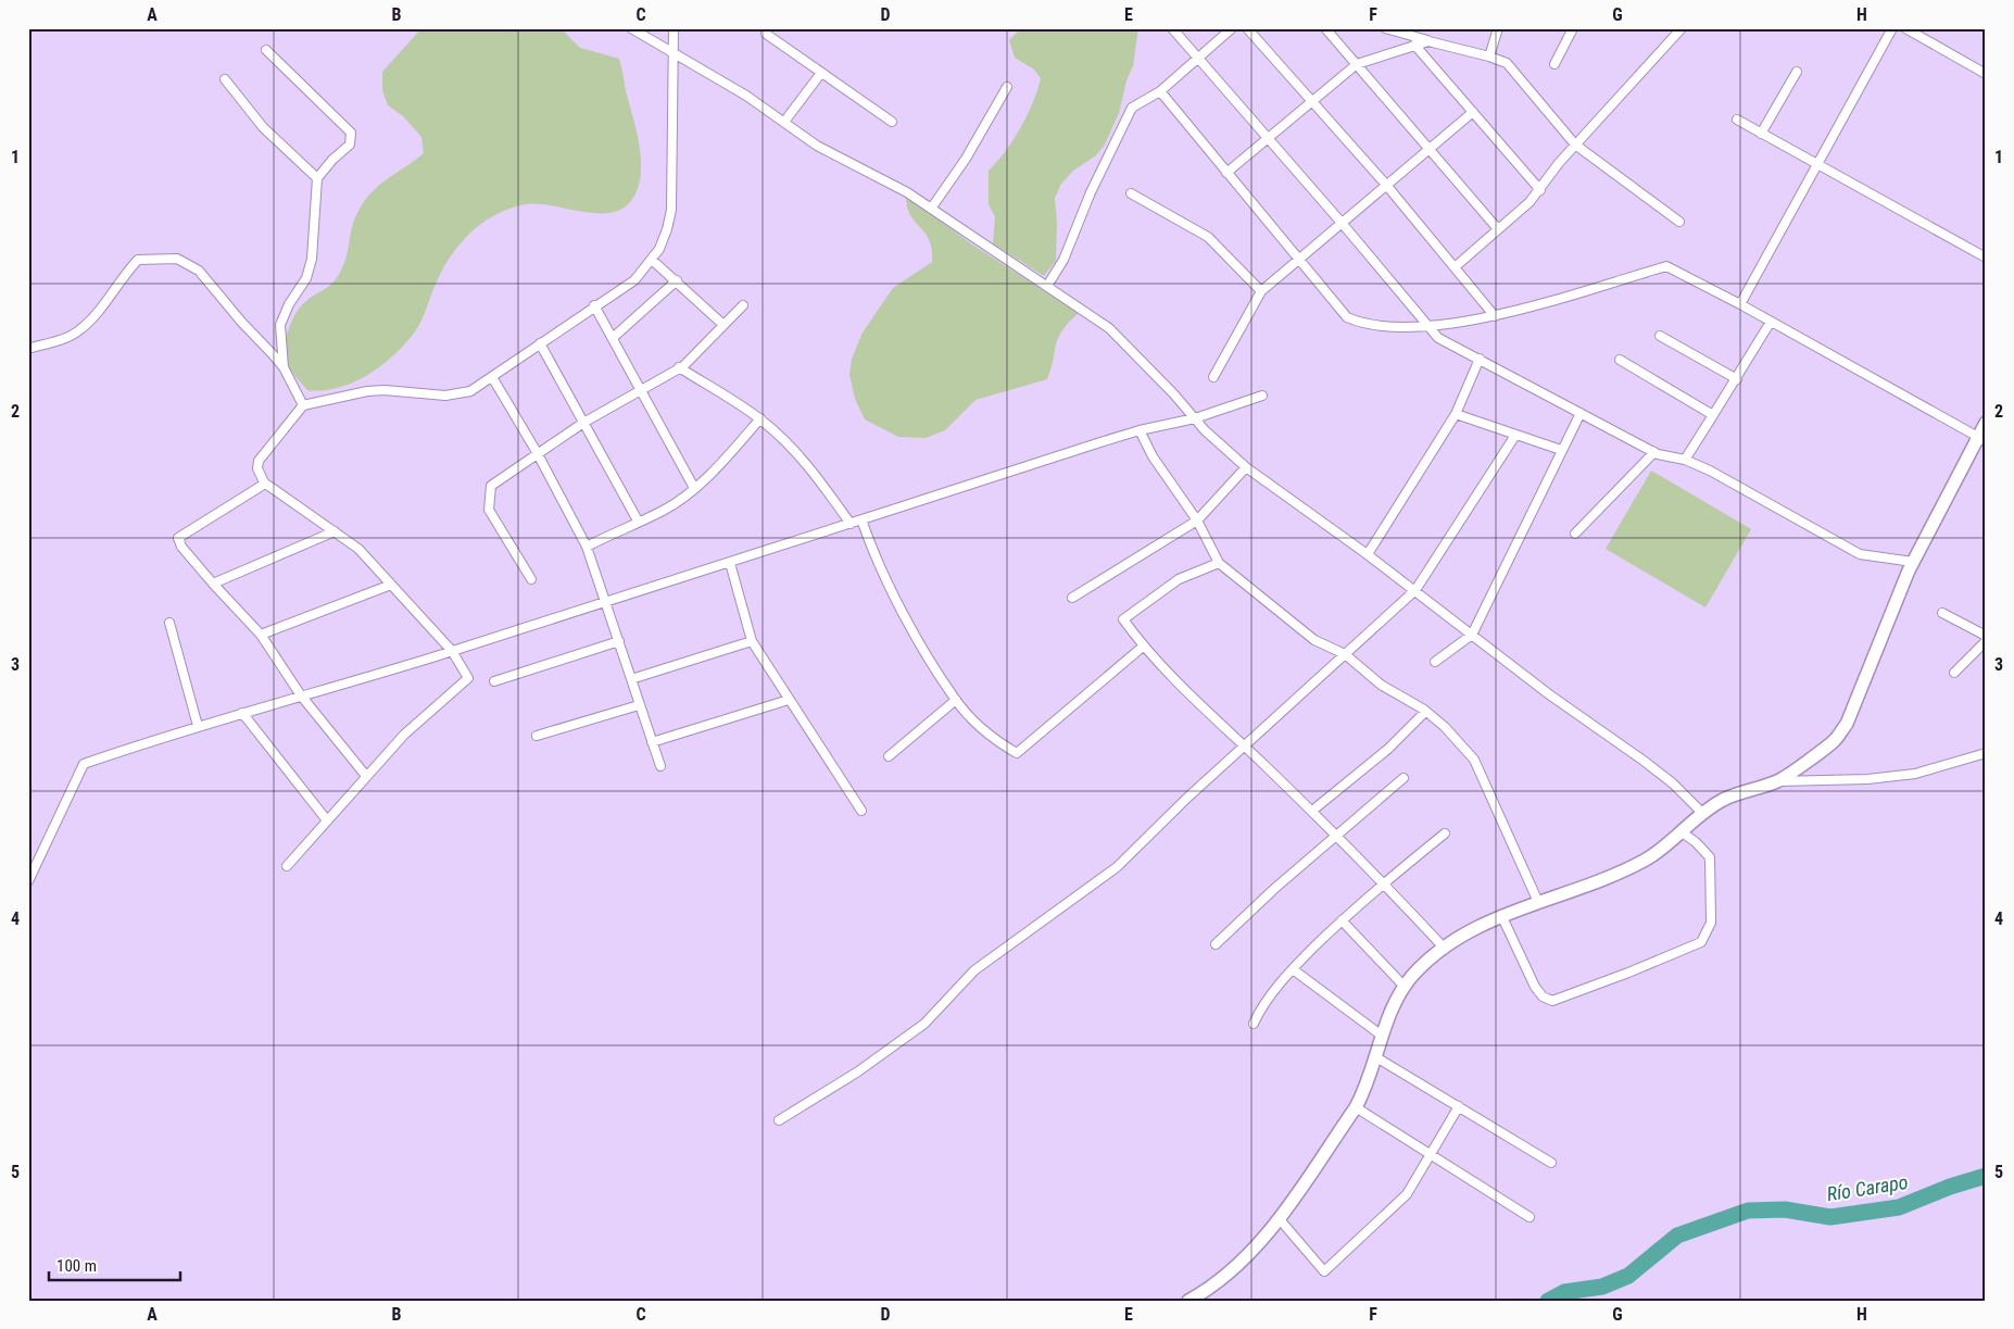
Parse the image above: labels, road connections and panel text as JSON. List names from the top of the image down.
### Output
{
  "water": ["Río Carapo"],
  "scale_bar": "100 m",
  "grid": {
    "columns": [
      "A",
      "B",
      "C",
      "D",
      "E",
      "F",
      "G",
      "H"
    ],
    "rows": [
      "1",
      "2",
      "3",
      "4",
      "5"
    ]
  }
}
